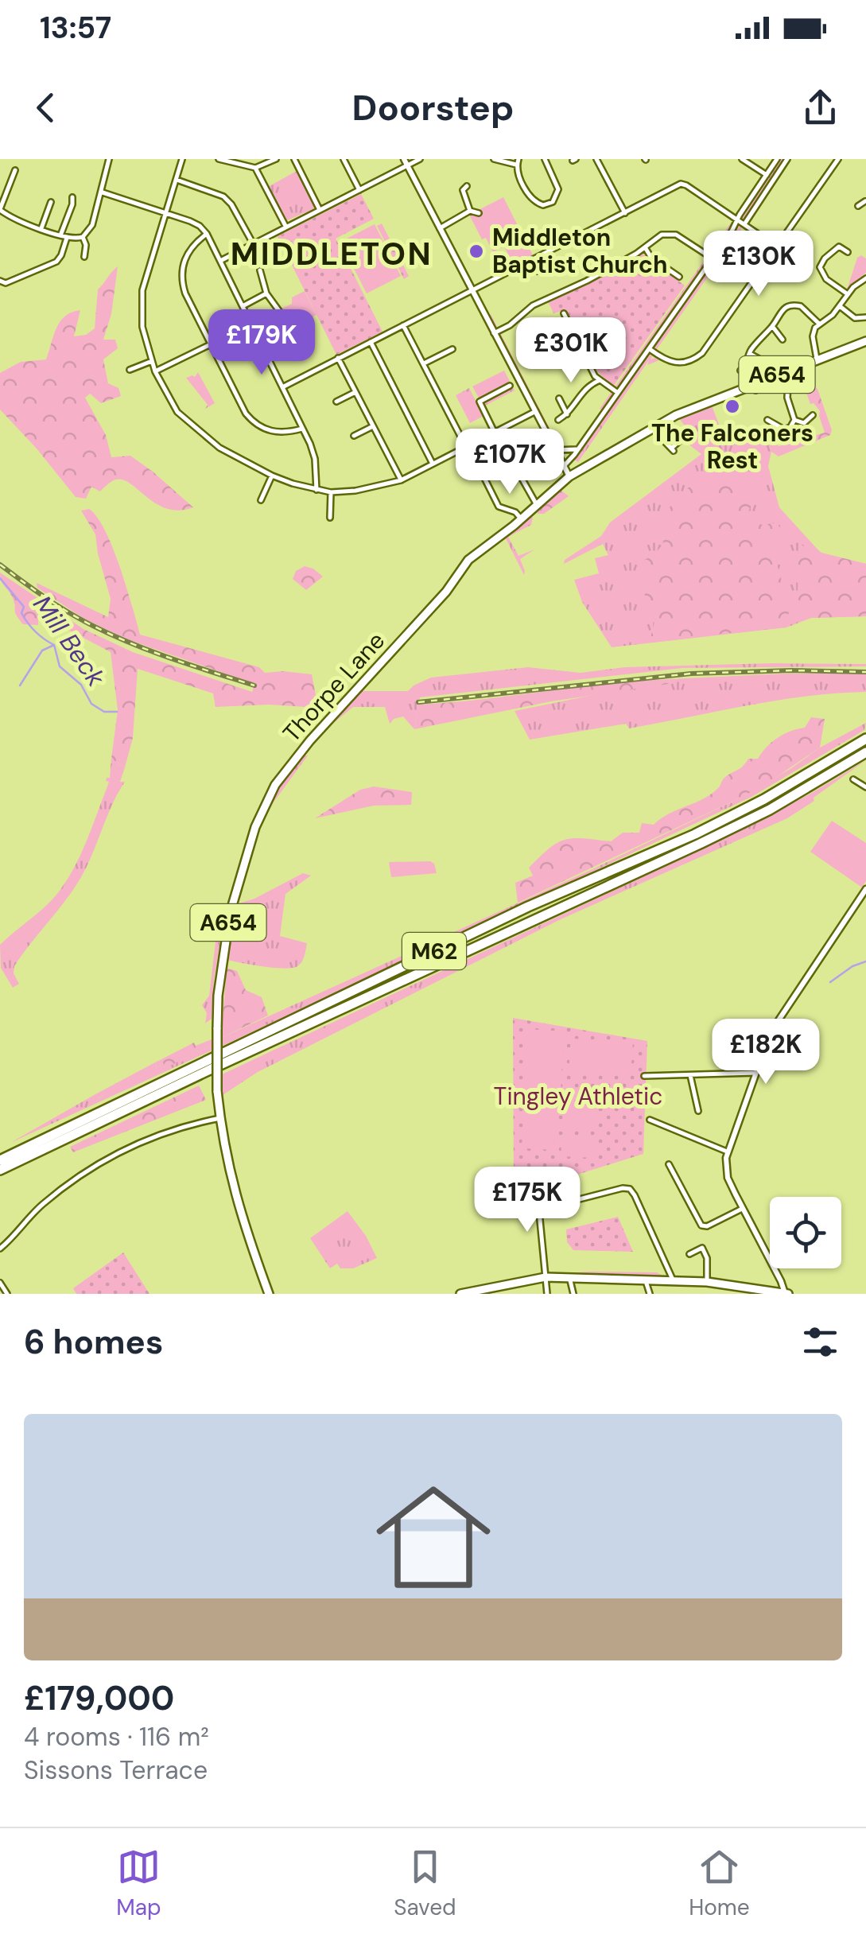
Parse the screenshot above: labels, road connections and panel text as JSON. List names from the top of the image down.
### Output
{
  "streets": {
    "highway": ["M62"],
    "main road": ["A654", "Thorpe Lane"]
  },
  "crossings": [
    ["A654", "Thorpe Lane"]
  ],
  "districts": ["MIDDLETON"],
  "water": ["Mill Beck"],
  "parks": ["Tingley Athletic"],
  "places": ["Middleton Baptist Church", "The Falconers Rest"],
  "page": {
    "status": "13:57",
    "header": "Doorstep",
    "price": [
      "£130K",
      "£179K",
      "£301K",
      "£107K",
      "£182K",
      "£175K"
    ],
    "heading": "6 homes",
    "list": [
      {
        "name": "£179,000",
        "note": "4 rooms · 116 m² · Sissons Terrace"
      }
    ],
    "tabs": ["Map", "Saved", "Home"]
  }
}
